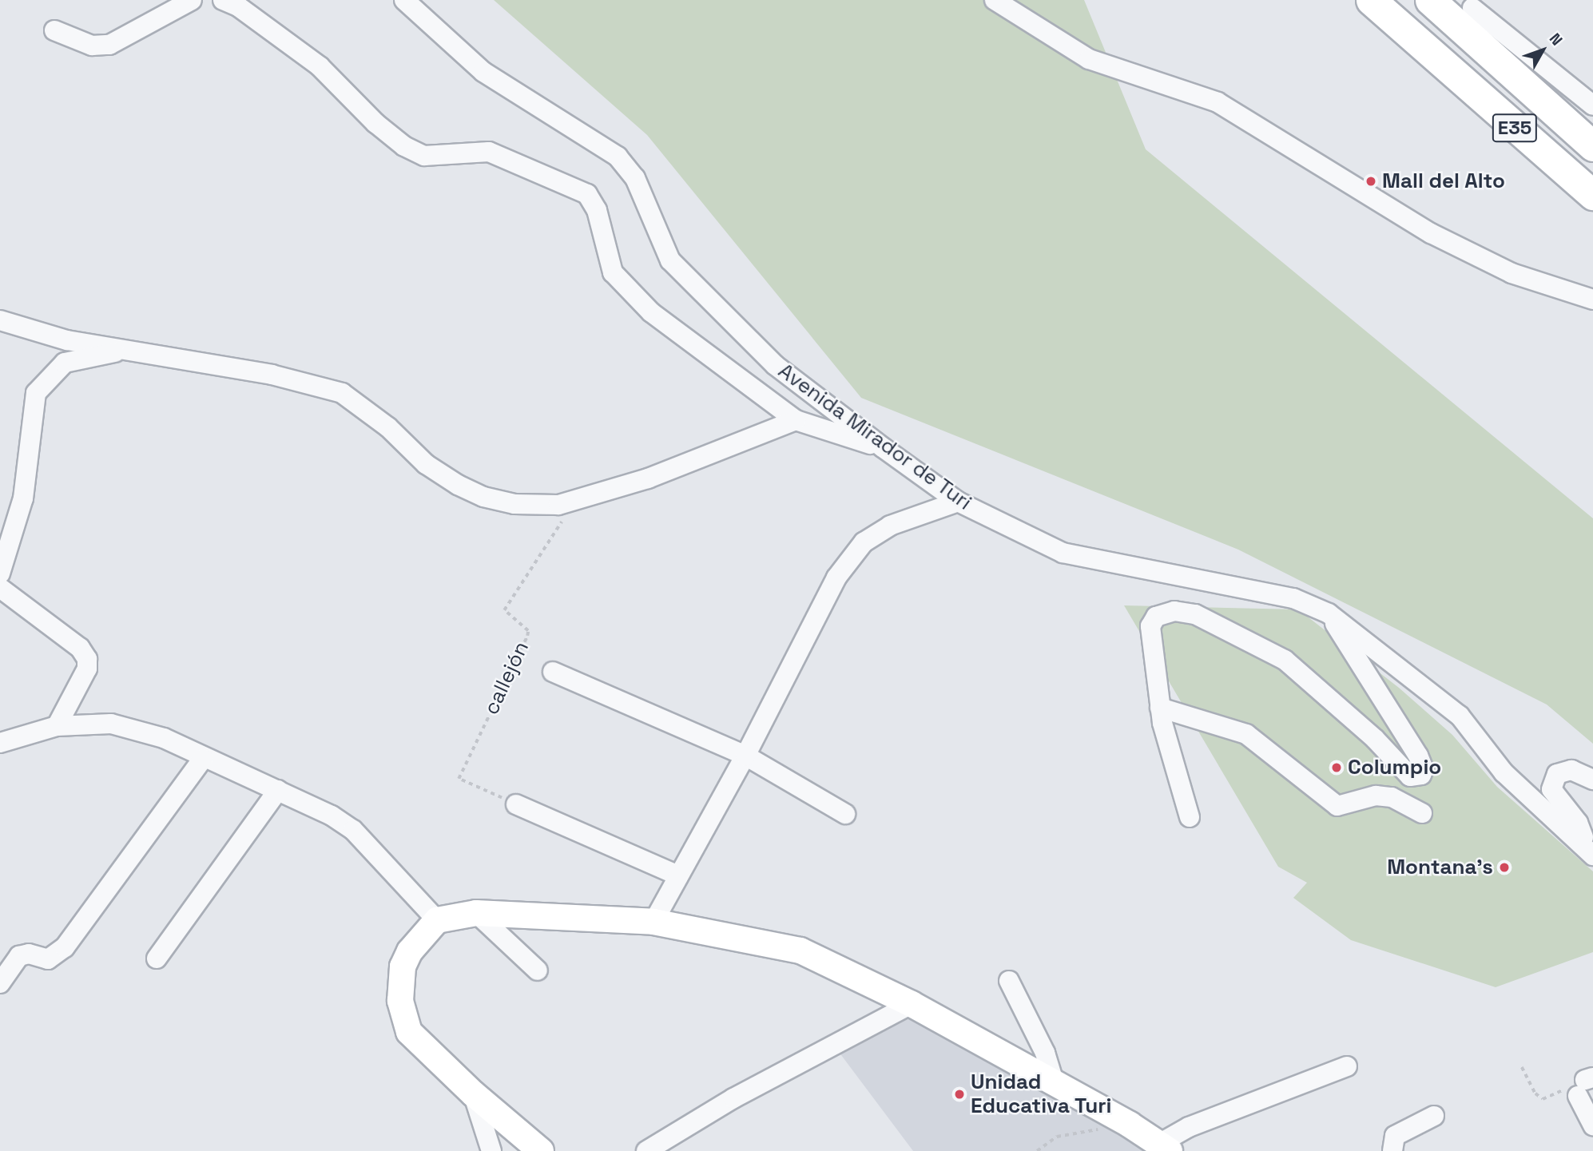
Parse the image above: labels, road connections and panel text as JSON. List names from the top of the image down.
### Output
{
  "streets": {
    "highway": ["E35"],
    "street": ["Avenida Mirador de Turi"],
    "path": ["callejón"]
  },
  "places": [
    "Mall del Alto",
    "Columpio",
    "Montana's",
    "Unidad Educativa Turi"
  ],
  "north": "top right"
}
